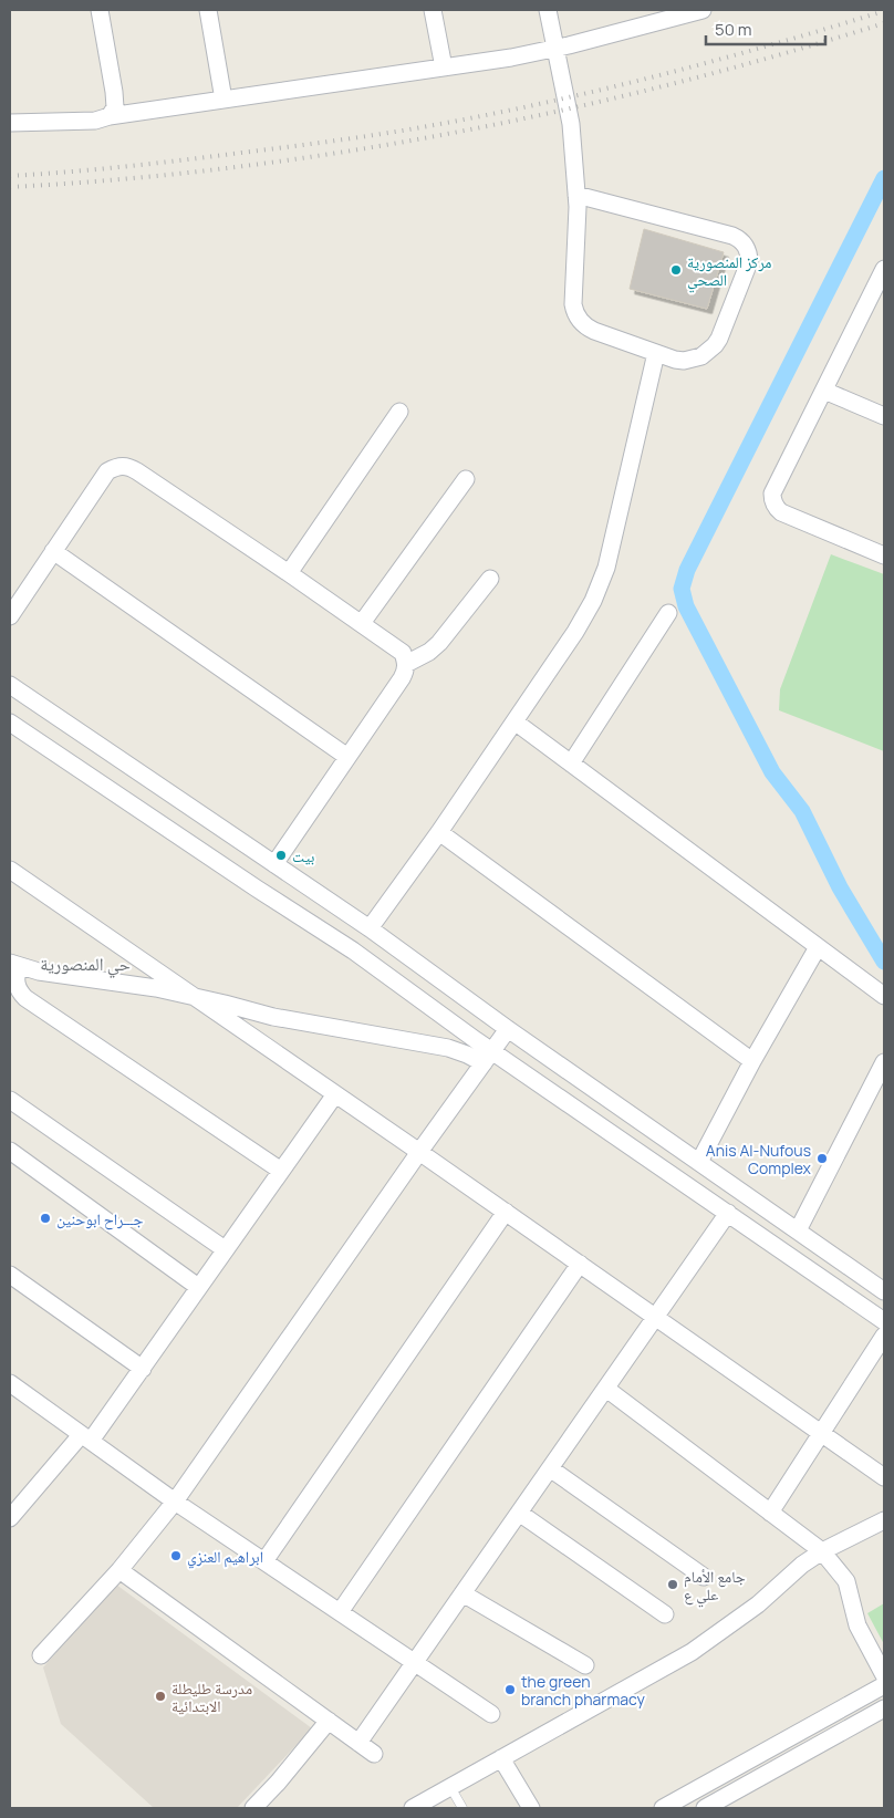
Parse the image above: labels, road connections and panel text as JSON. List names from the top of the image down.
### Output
{
  "districts": ["حي المنصورية"],
  "places": [
    "مركز المنصورية الصحي",
    "بيت",
    "Anis Al-Nufous Complex",
    "جـــراح ابوحنين",
    "ابراهيم العنزي",
    "جامع الأمام علي ع",
    "the green branch pharmacy",
    "مدرسة طليطلة الابتدائية"
  ],
  "scale_bar": "50 m"
}
